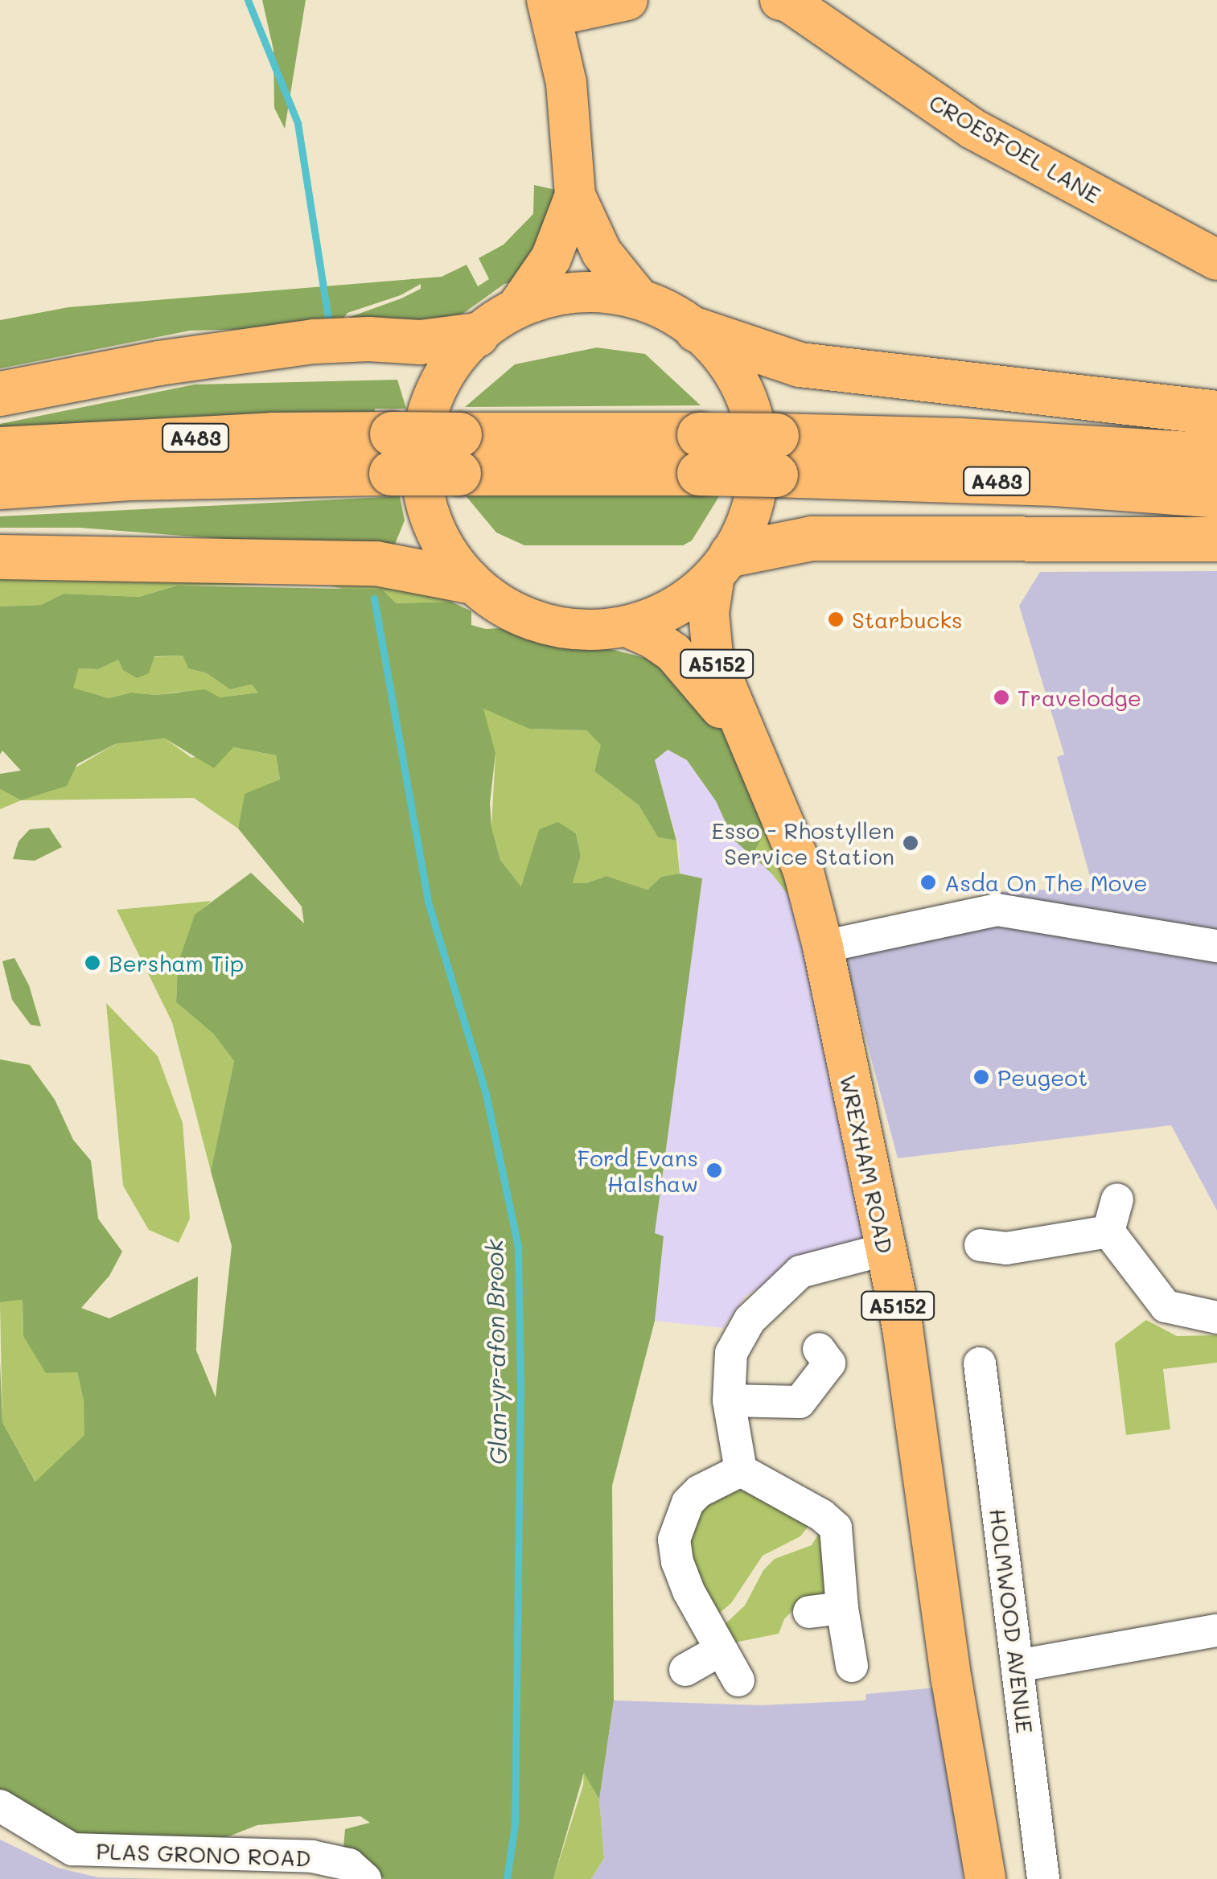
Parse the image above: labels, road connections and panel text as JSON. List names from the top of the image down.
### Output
{
  "streets": {
    "highway": ["A483"],
    "main road": ["CROESFOEL LANE", "A5152", "WREXHAM ROAD"],
    "street": ["HOLMWOOD AVENUE", "PLAS GRONO ROAD"]
  },
  "water": ["Glan-yr-afon Brook"],
  "places": [
    "Starbucks",
    "Travelodge",
    "Esso - Rhostyllen Service Station",
    "Asda On The Move",
    "Bersham Tip",
    "Peugeot",
    "Ford Evans Halshaw"
  ]
}
